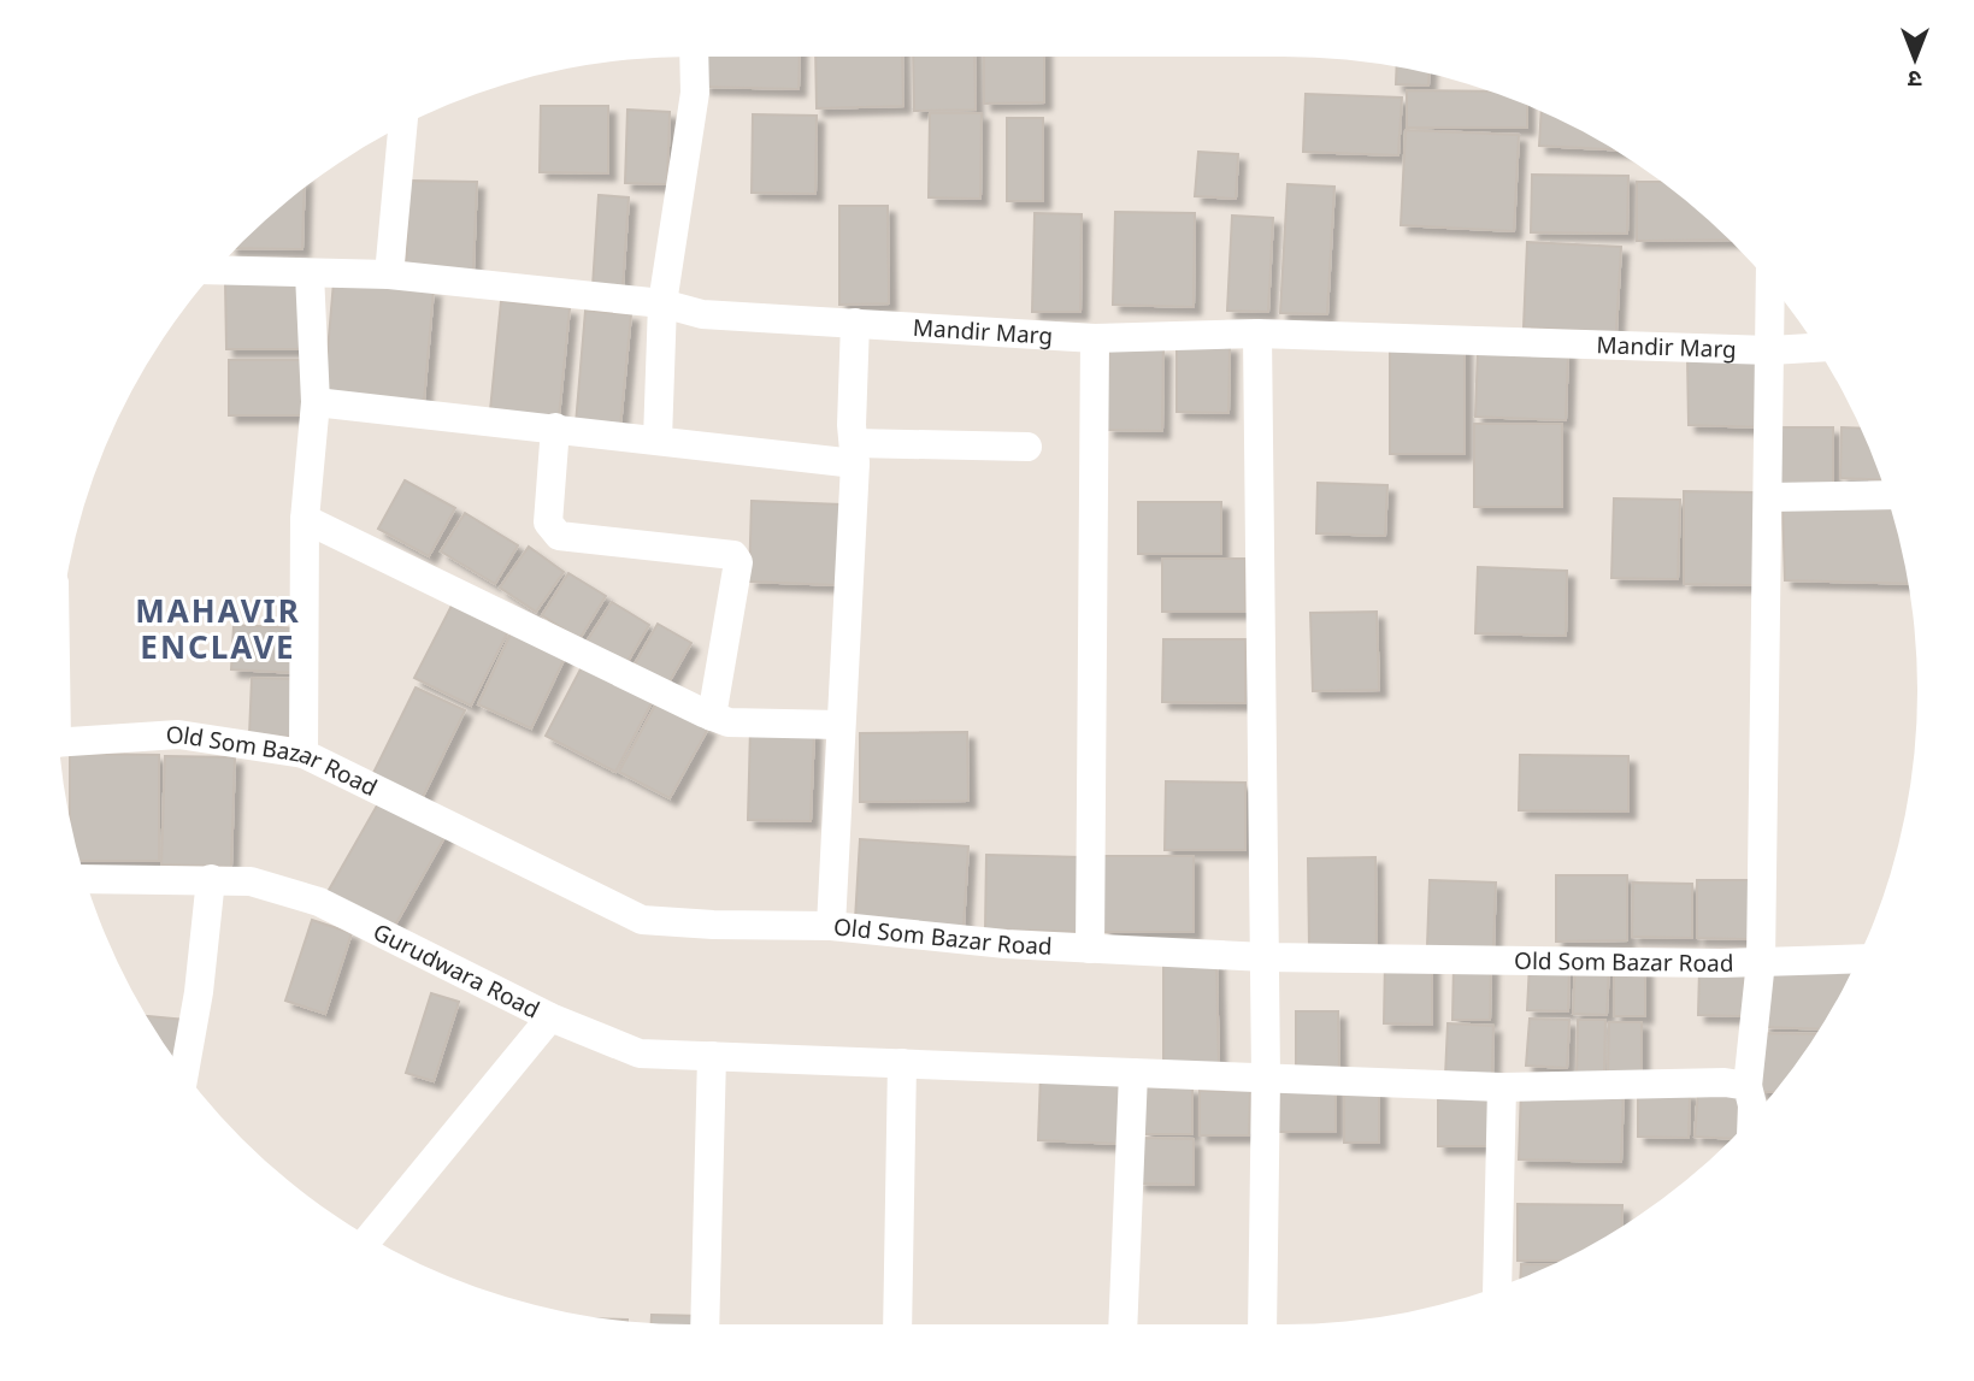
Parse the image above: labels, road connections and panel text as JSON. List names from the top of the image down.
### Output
{
  "streets": {
    "street": ["Mandir Marg", "Old Som Bazar Road", "Gurudwara Road"]
  },
  "districts": ["MAHAVIR ENCLAVE"],
  "north": "bottom"
}
